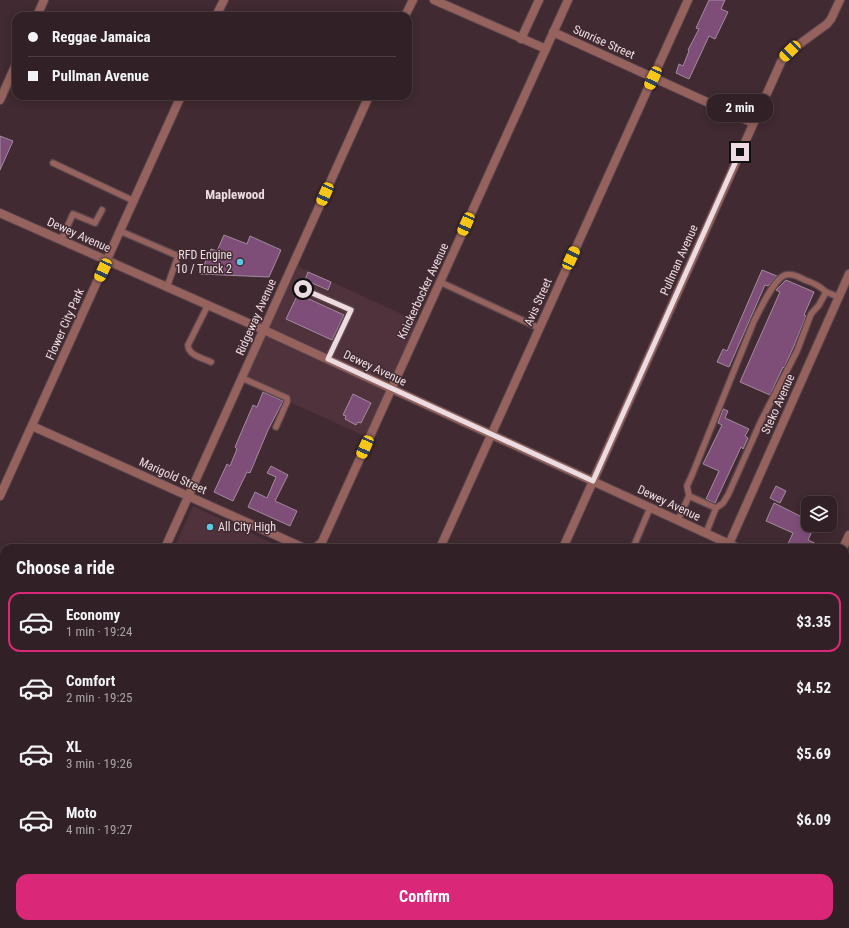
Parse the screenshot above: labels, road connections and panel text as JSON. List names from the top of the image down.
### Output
{
  "streets": {
    "street": [
      "Sunrise Street",
      "Dewey Avenue",
      "Pullman Avenue",
      "Knickerbocker Avenue",
      "Avis Street",
      "Ridgeway Avenue",
      "Flower City Park",
      "Steko Avenue",
      "Marigold Street"
    ]
  },
  "crossings": [
    ["Sunrise Street", "Pullman Avenue"],
    ["Sunrise Street", "Knickerbocker Avenue"],
    ["Sunrise Street", "Avis Street"],
    ["Dewey Avenue", "Pullman Avenue"],
    ["Dewey Avenue", "Knickerbocker Avenue"],
    ["Dewey Avenue", "Avis Street"],
    ["Dewey Avenue", "Ridgeway Avenue"],
    ["Dewey Avenue", "Flower City Park"],
    ["Dewey Avenue", "Steko Avenue"],
    ["Ridgeway Avenue", "Marigold Street"],
    ["Flower City Park", "Marigold Street"]
  ],
  "districts": ["Maplewood"],
  "places": ["RFD Engine 10 / Truck 2", "All City High"],
  "page": {
    "banner": ["Reggae Jamaica", "Pullman Avenue"],
    "bubble": "2 min",
    "heading": "Choose a ride",
    "list": [
      {
        "name": "Economy",
        "note": "1 min · 19:24",
        "value": "$3.35"
      },
      {
        "name": "Comfort",
        "note": "2 min · 19:25",
        "value": "$4.52"
      },
      {
        "name": "XL",
        "note": "3 min · 19:26",
        "value": "$5.69"
      },
      {
        "name": "Moto",
        "note": "4 min · 19:27",
        "value": "$6.09"
      }
    ],
    "buttons": "Confirm"
  }
}
